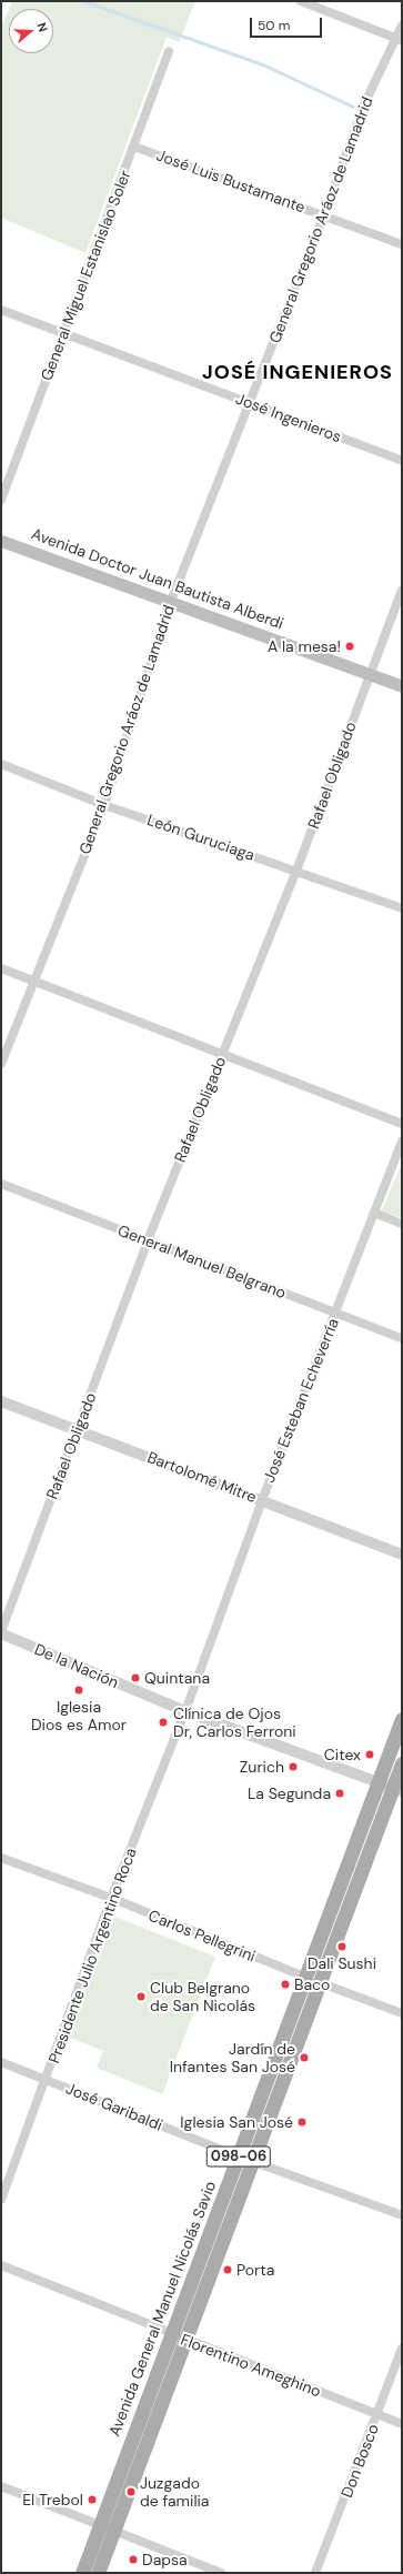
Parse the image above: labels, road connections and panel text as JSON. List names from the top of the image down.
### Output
{
  "streets": {
    "main road": ["Avenida Doctor Juan Bautista Alberdi", "098-06", "Avenida General Manuel Nicolás Savio"],
    "street": [
      "José Luis Bustamante",
      "General Gregorio Aráoz de Lamadrid",
      "General Miguel Estanislao Soler",
      "José Ingenieros",
      "Rafael Obligado",
      "León Guruciaga",
      "General Manuel Belgrano",
      "José Esteban Echeverría",
      "Bartolomé Mitre",
      "De la Nación",
      "Carlos Pellegrini",
      "Presidente Julio Argentino Roca",
      "José Garibaldi",
      "Florentino Ameghino",
      "Don Bosco"
    ]
  },
  "crossings": [
    ["José Luis Bustamante", "General Gregorio Aráoz de Lamadrid"],
    ["José Luis Bustamante", "General Miguel Estanislao Soler"],
    ["General Gregorio Aráoz de Lamadrid", "José Ingenieros"],
    ["General Gregorio Aráoz de Lamadrid", "Avenida Doctor Juan Bautista Alberdi"],
    ["General Gregorio Aráoz de Lamadrid", "León Guruciaga"],
    ["General Miguel Estanislao Soler", "José Ingenieros"],
    ["Avenida Doctor Juan Bautista Alberdi", "Rafael Obligado"],
    ["Rafael Obligado", "León Guruciaga"],
    ["Rafael Obligado", "General Manuel Belgrano"],
    ["Rafael Obligado", "Bartolomé Mitre"],
    ["Rafael Obligado", "De la Nación"],
    ["General Manuel Belgrano", "José Esteban Echeverría"],
    ["José Esteban Echeverría", "Bartolomé Mitre"],
    ["José Esteban Echeverría", "De la Nación"],
    ["José Esteban Echeverría", "Presidente Julio Argentino Roca"],
    ["De la Nación", "Presidente Julio Argentino Roca"],
    ["De la Nación", "098-06"],
    ["De la Nación", "Avenida General Manuel Nicolás Savio"],
    ["Carlos Pellegrini", "Presidente Julio Argentino Roca"],
    ["Carlos Pellegrini", "Avenida General Manuel Nicolás Savio"],
    ["Presidente Julio Argentino Roca", "José Garibaldi"],
    ["José Garibaldi", "Avenida General Manuel Nicolás Savio"],
    ["098-06", "Avenida General Manuel Nicolás Savio"],
    ["Avenida General Manuel Nicolás Savio", "Florentino Ameghino"],
    ["Florentino Ameghino", "Don Bosco"]
  ],
  "districts": ["JOSÉ INGENIEROS"],
  "places": [
    "A la mesa!",
    "Quintana",
    "Iglesia Dios es Amor",
    "Clínica de Ojos Dr, Carlos Ferroni",
    "Citex",
    "Zurich",
    "La Segunda",
    "Dali Sushi",
    "Baco",
    "Club Belgrano de San Nicolás",
    "Jardín de Infantes San José",
    "Iglesia San José",
    "Porta",
    "Juzgado de familia",
    "El Trebol",
    "Dapsa"
  ],
  "scale_bar": "50 m",
  "north": "right"
}
